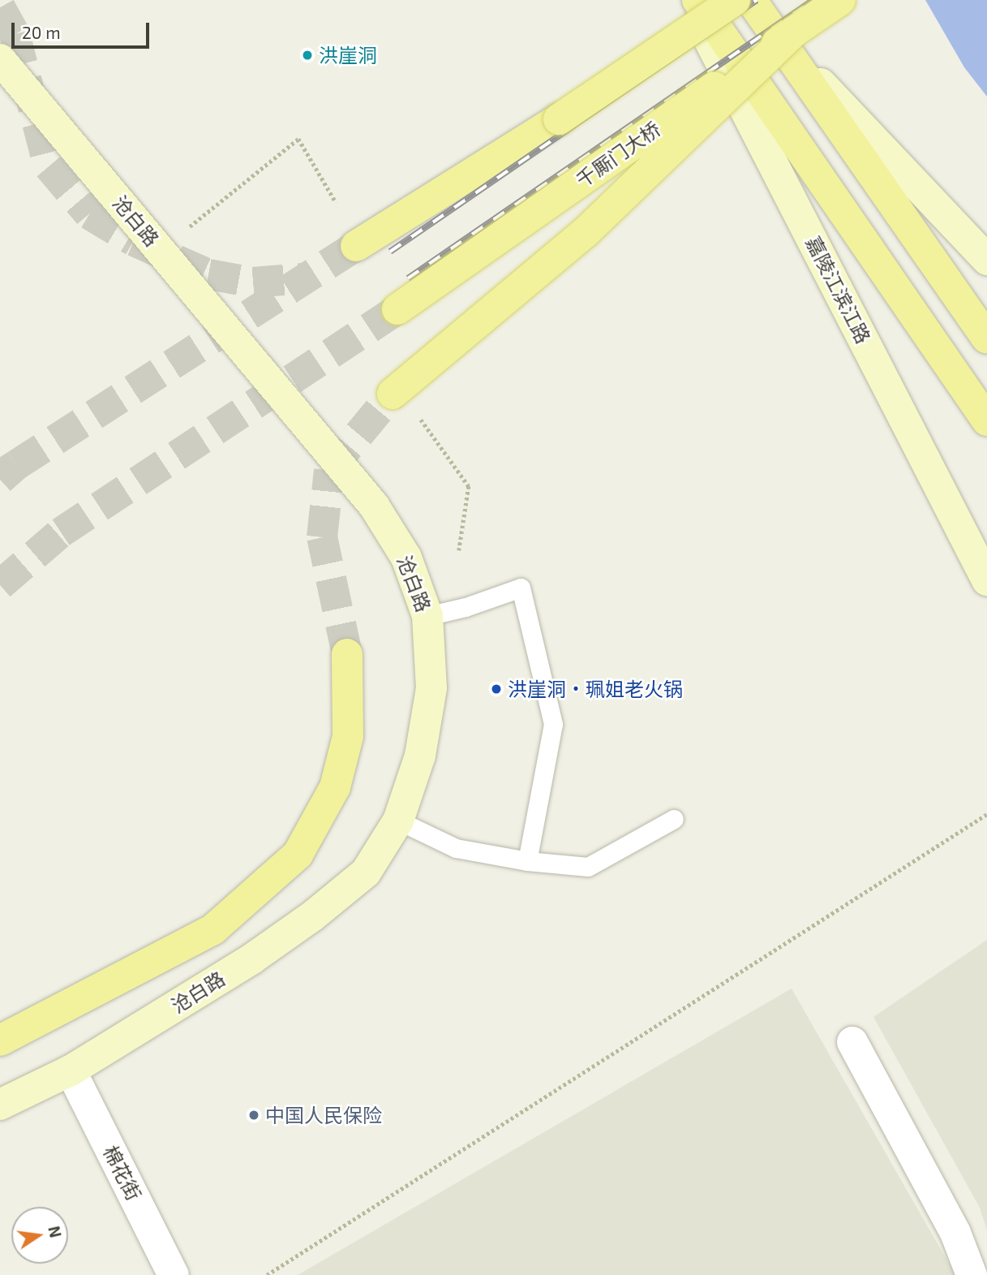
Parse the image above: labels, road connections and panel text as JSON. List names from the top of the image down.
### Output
{
  "streets": {
    "main road": ["千厮门大桥", "沧白路", "嘉陵江滨江路"],
    "street": ["棉花街"]
  },
  "crossings": [
    ["沧白路", "棉花街"]
  ],
  "places": ["洪崖洞", "洪崖洞‧珮姐老火锅", "中国人民保险"],
  "scale_bar": "20 m",
  "north": "right"
}
